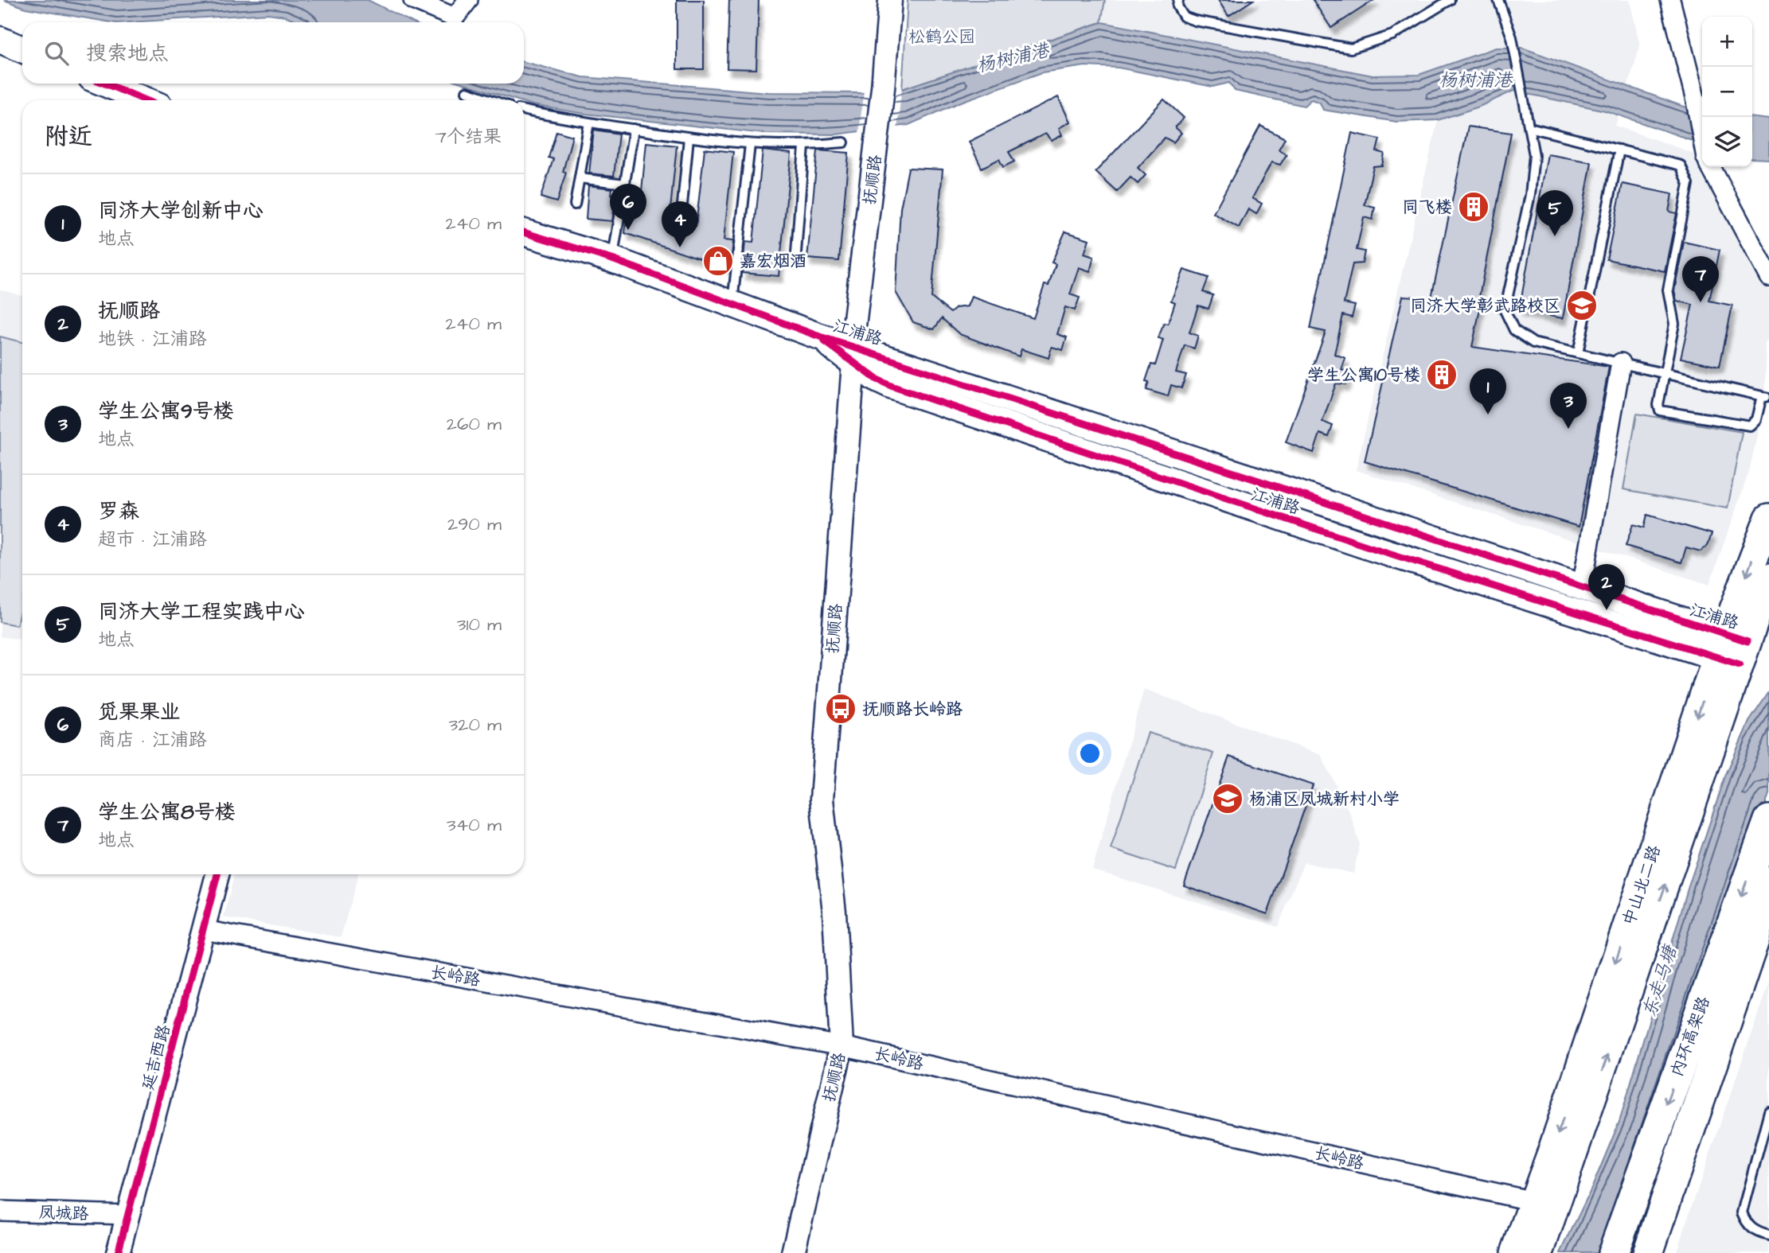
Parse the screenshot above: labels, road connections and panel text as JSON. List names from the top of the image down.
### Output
{
  "streets": {
    "highway": ["内环高架路"],
    "main road": ["江浦路", "中山北二路"],
    "street": [
      "抚顺路",
      "长岭路",
      "延吉西路",
      "凤城路"
    ]
  },
  "crossings": [
    ["抚顺路", "江浦路"],
    ["抚顺路", "长岭路"],
    ["江浦路", "中山北二路"],
    ["中山北二路", "长岭路"],
    ["长岭路", "延吉西路"],
    ["延吉西路", "凤城路"]
  ],
  "water": ["杨树浦港", "东走马塘"],
  "parks": ["松鹤公园"],
  "places": {
    "building": ["同飞楼", "学生公寓10号楼"],
    "shop": ["嘉宏烟酒"],
    "school or university": ["同济大学彰武路校区", "杨浦区凤城新村小学"],
    "bus stop": ["抚顺路长岭路"]
  },
  "page": {
    "map_buttons": ["+", "−"],
    "search": "搜索地点",
    "heading": ["附近", "7个结果"],
    "list": [
      {
        "mark": "1",
        "name": "同济大学创新中心",
        "note": "地点",
        "value": "240 m"
      },
      {
        "mark": "2",
        "name": "抚顺路",
        "note": "地铁 · 江浦路",
        "value": "240 m"
      },
      {
        "mark": "3",
        "name": "学生公寓9号楼",
        "note": "地点",
        "value": "260 m"
      },
      {
        "mark": "4",
        "name": "罗森",
        "note": "超市 · 江浦路",
        "value": "290 m"
      },
      {
        "mark": "5",
        "name": "同济大学工程实践中心",
        "note": "地点",
        "value": "310 m"
      },
      {
        "mark": "6",
        "name": "觅果果业",
        "note": "商店 · 江浦路",
        "value": "320 m"
      },
      {
        "mark": "7",
        "name": "学生公寓8号楼",
        "note": "地点",
        "value": "340 m"
      }
    ],
    "pins": [
      "6",
      "5",
      "4",
      "7",
      "1",
      "3",
      "2"
    ]
  }
}
